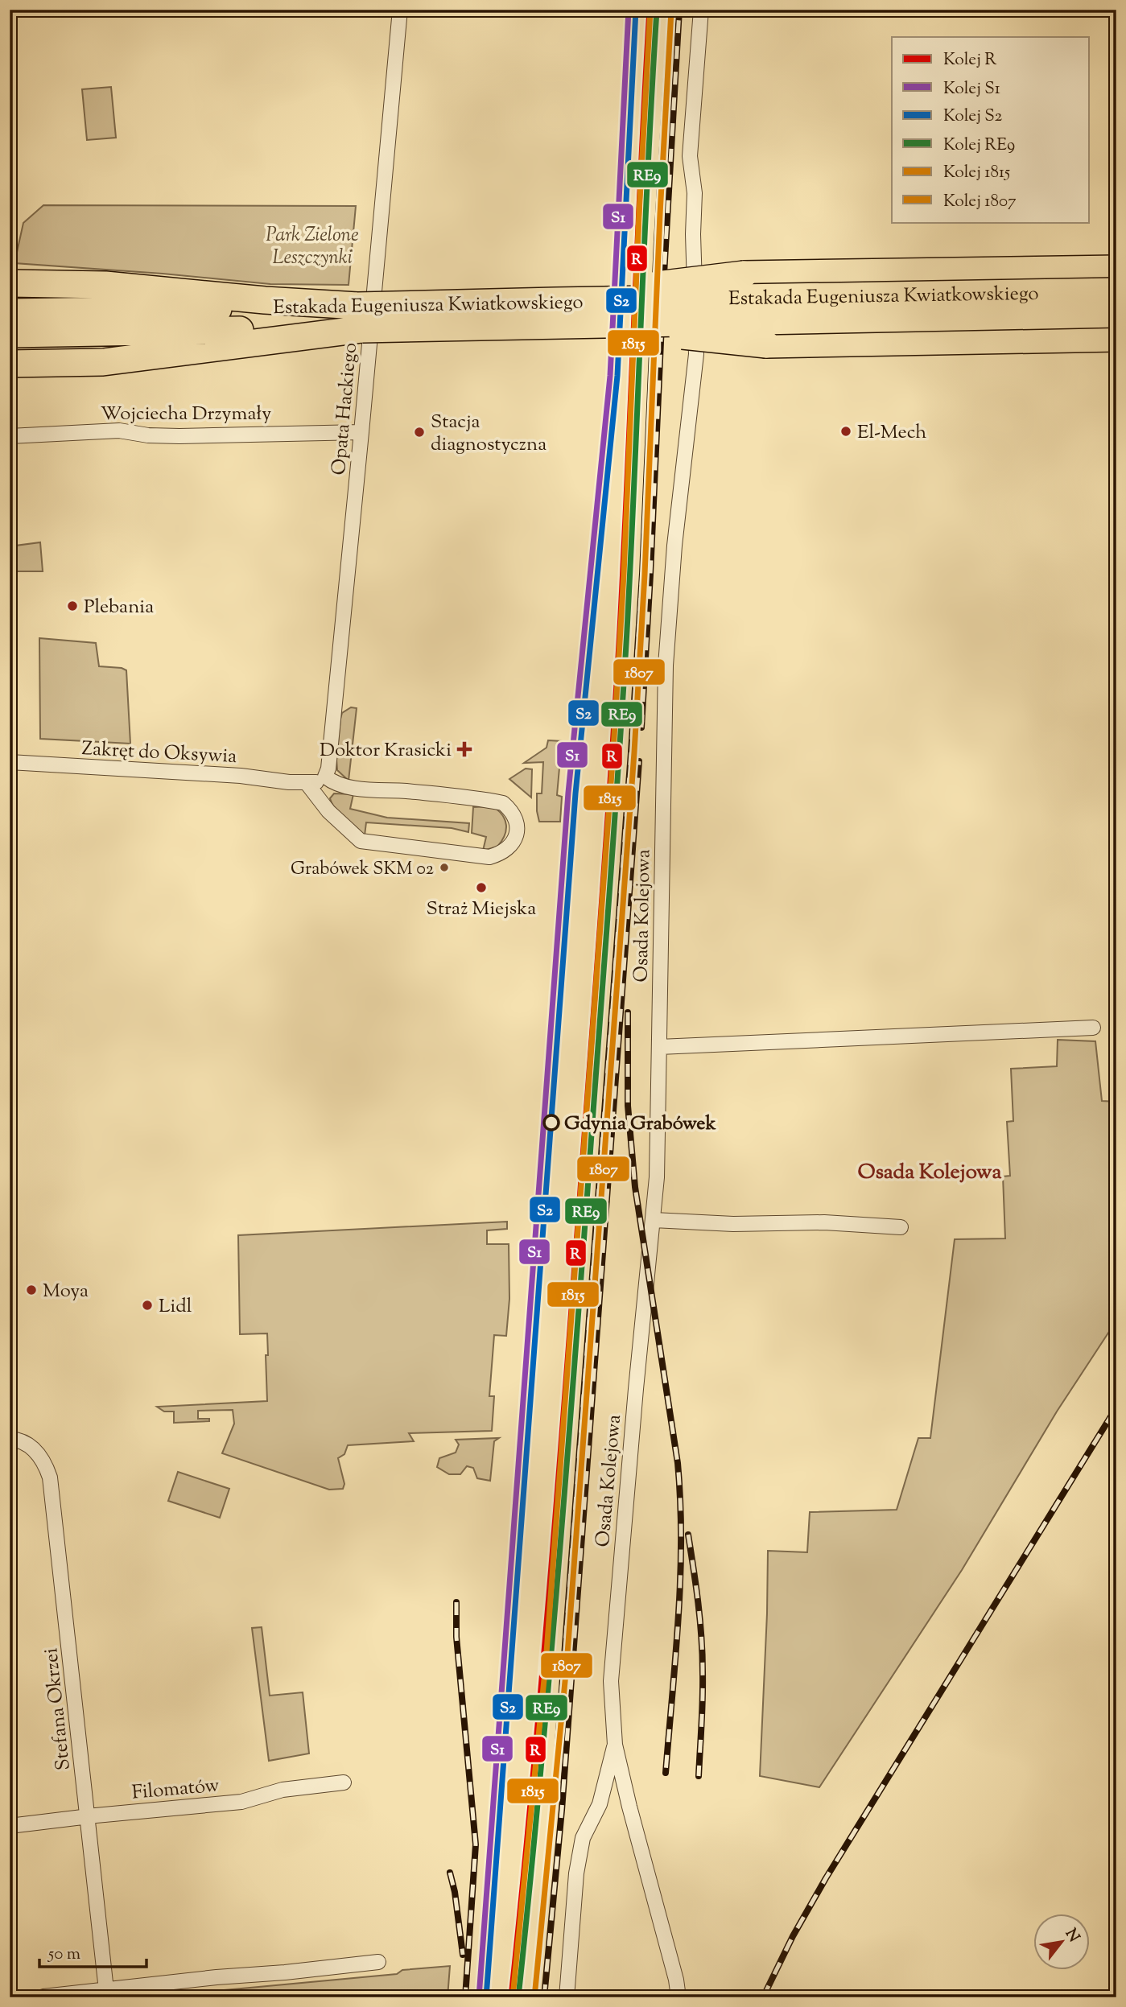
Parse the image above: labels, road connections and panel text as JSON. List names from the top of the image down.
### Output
{
  "streets": {
    "highway": ["Estakada Eugeniusza Kwiatkowskiego"],
    "street": [
      "Opata Hackiego",
      "Wojciecha Drzymały",
      "Zakręt do Oksywia",
      "Osada Kolejowa",
      "Stefana Okrzei",
      "Filomatów"
    ]
  },
  "crossings": [
    ["Opata Hackiego", "Wojciecha Drzymały"],
    ["Opata Hackiego", "Zakręt do Oksywia"],
    ["Stefana Okrzei", "Filomatów"]
  ],
  "districts": ["Osada Kolejowa"],
  "parks": ["Park Zielone Leszczynki"],
  "places": {
    "other": [
      "El-Mech",
      "Stacja diagnostyczna",
      "Plebania",
      "Grabówek SKM 02",
      "Straż Miejska",
      "Gdynia Grabówek",
      "Moya",
      "Lidl"
    ],
    "health": ["Doktor Krasicki"]
  },
  "lines": [
    "rail line R",
    "rail line S1",
    "rail line S2",
    "rail line 1815",
    "rail line RE9",
    "rail line 1807"
  ],
  "legend": [
    "Kolej R",
    "Kolej S1",
    "Kolej S2",
    "Kolej RE9",
    "Kolej 1815",
    "Kolej 1807"
  ],
  "scale_bar": "50 m",
  "north": "top right"
}
